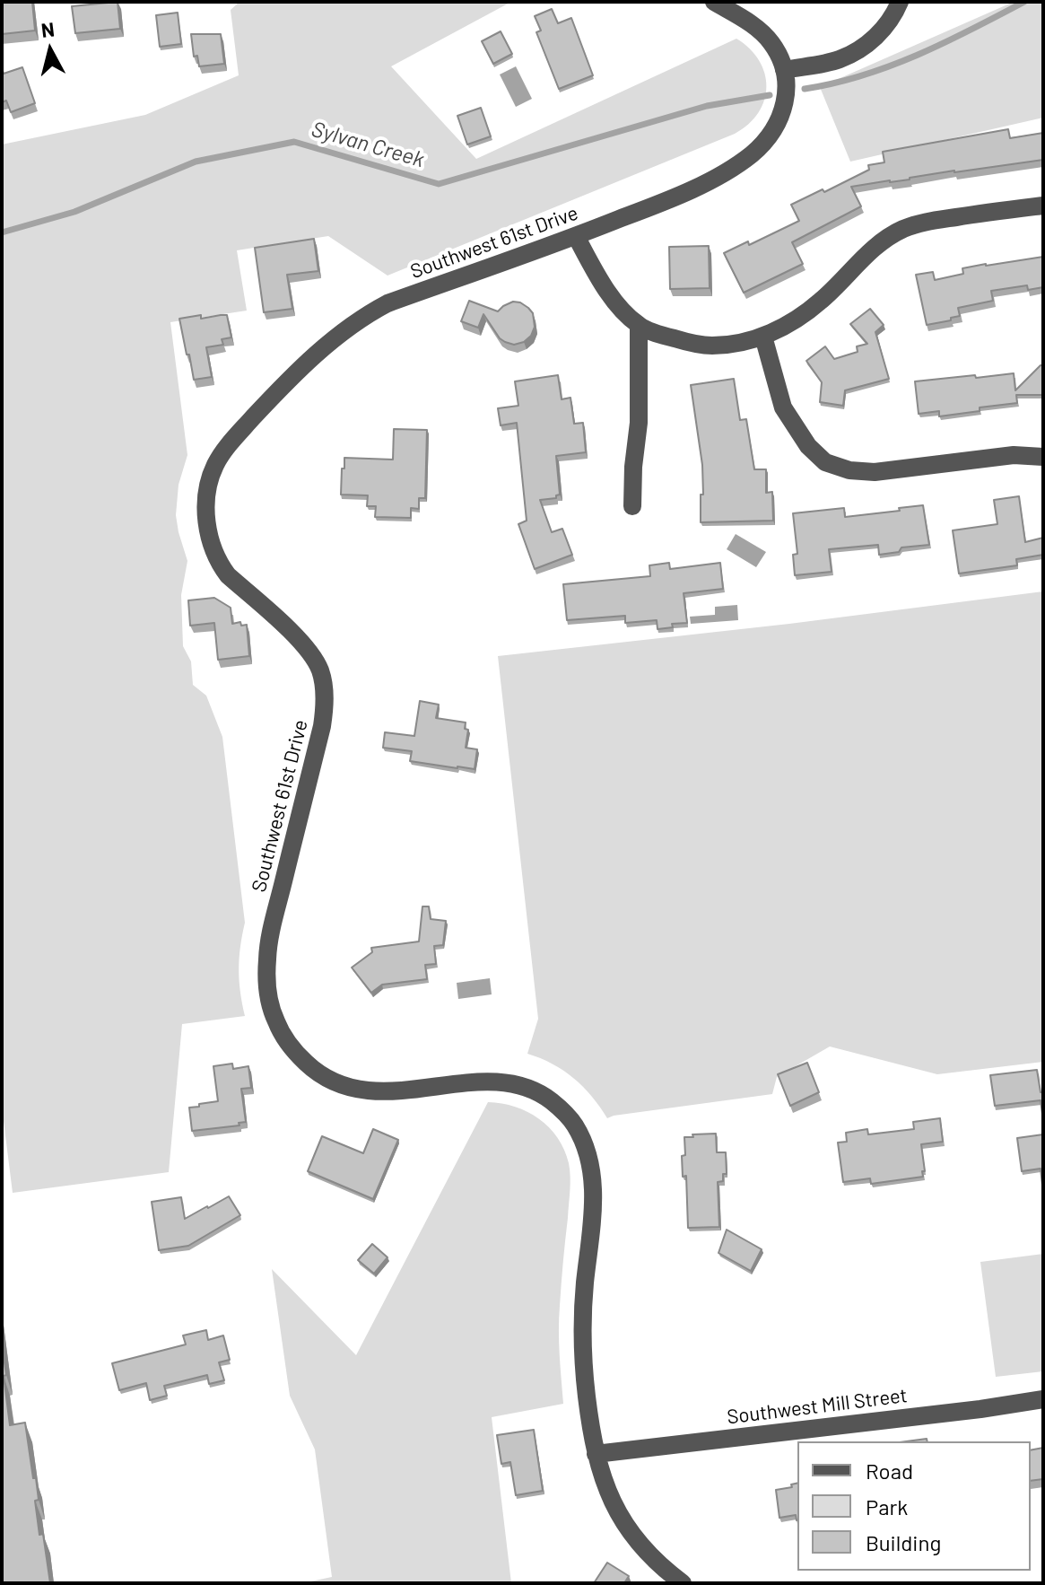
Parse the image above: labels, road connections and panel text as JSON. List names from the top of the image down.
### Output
{
  "streets": {
    "street": ["Southwest 61st Drive", "Southwest Mill Street"]
  },
  "crossings": [
    ["Southwest 61st Drive", "Southwest Mill Street"]
  ],
  "water": ["Sylvan Creek"],
  "legend": ["Road", "Park", "Building"],
  "north": "top"
}
